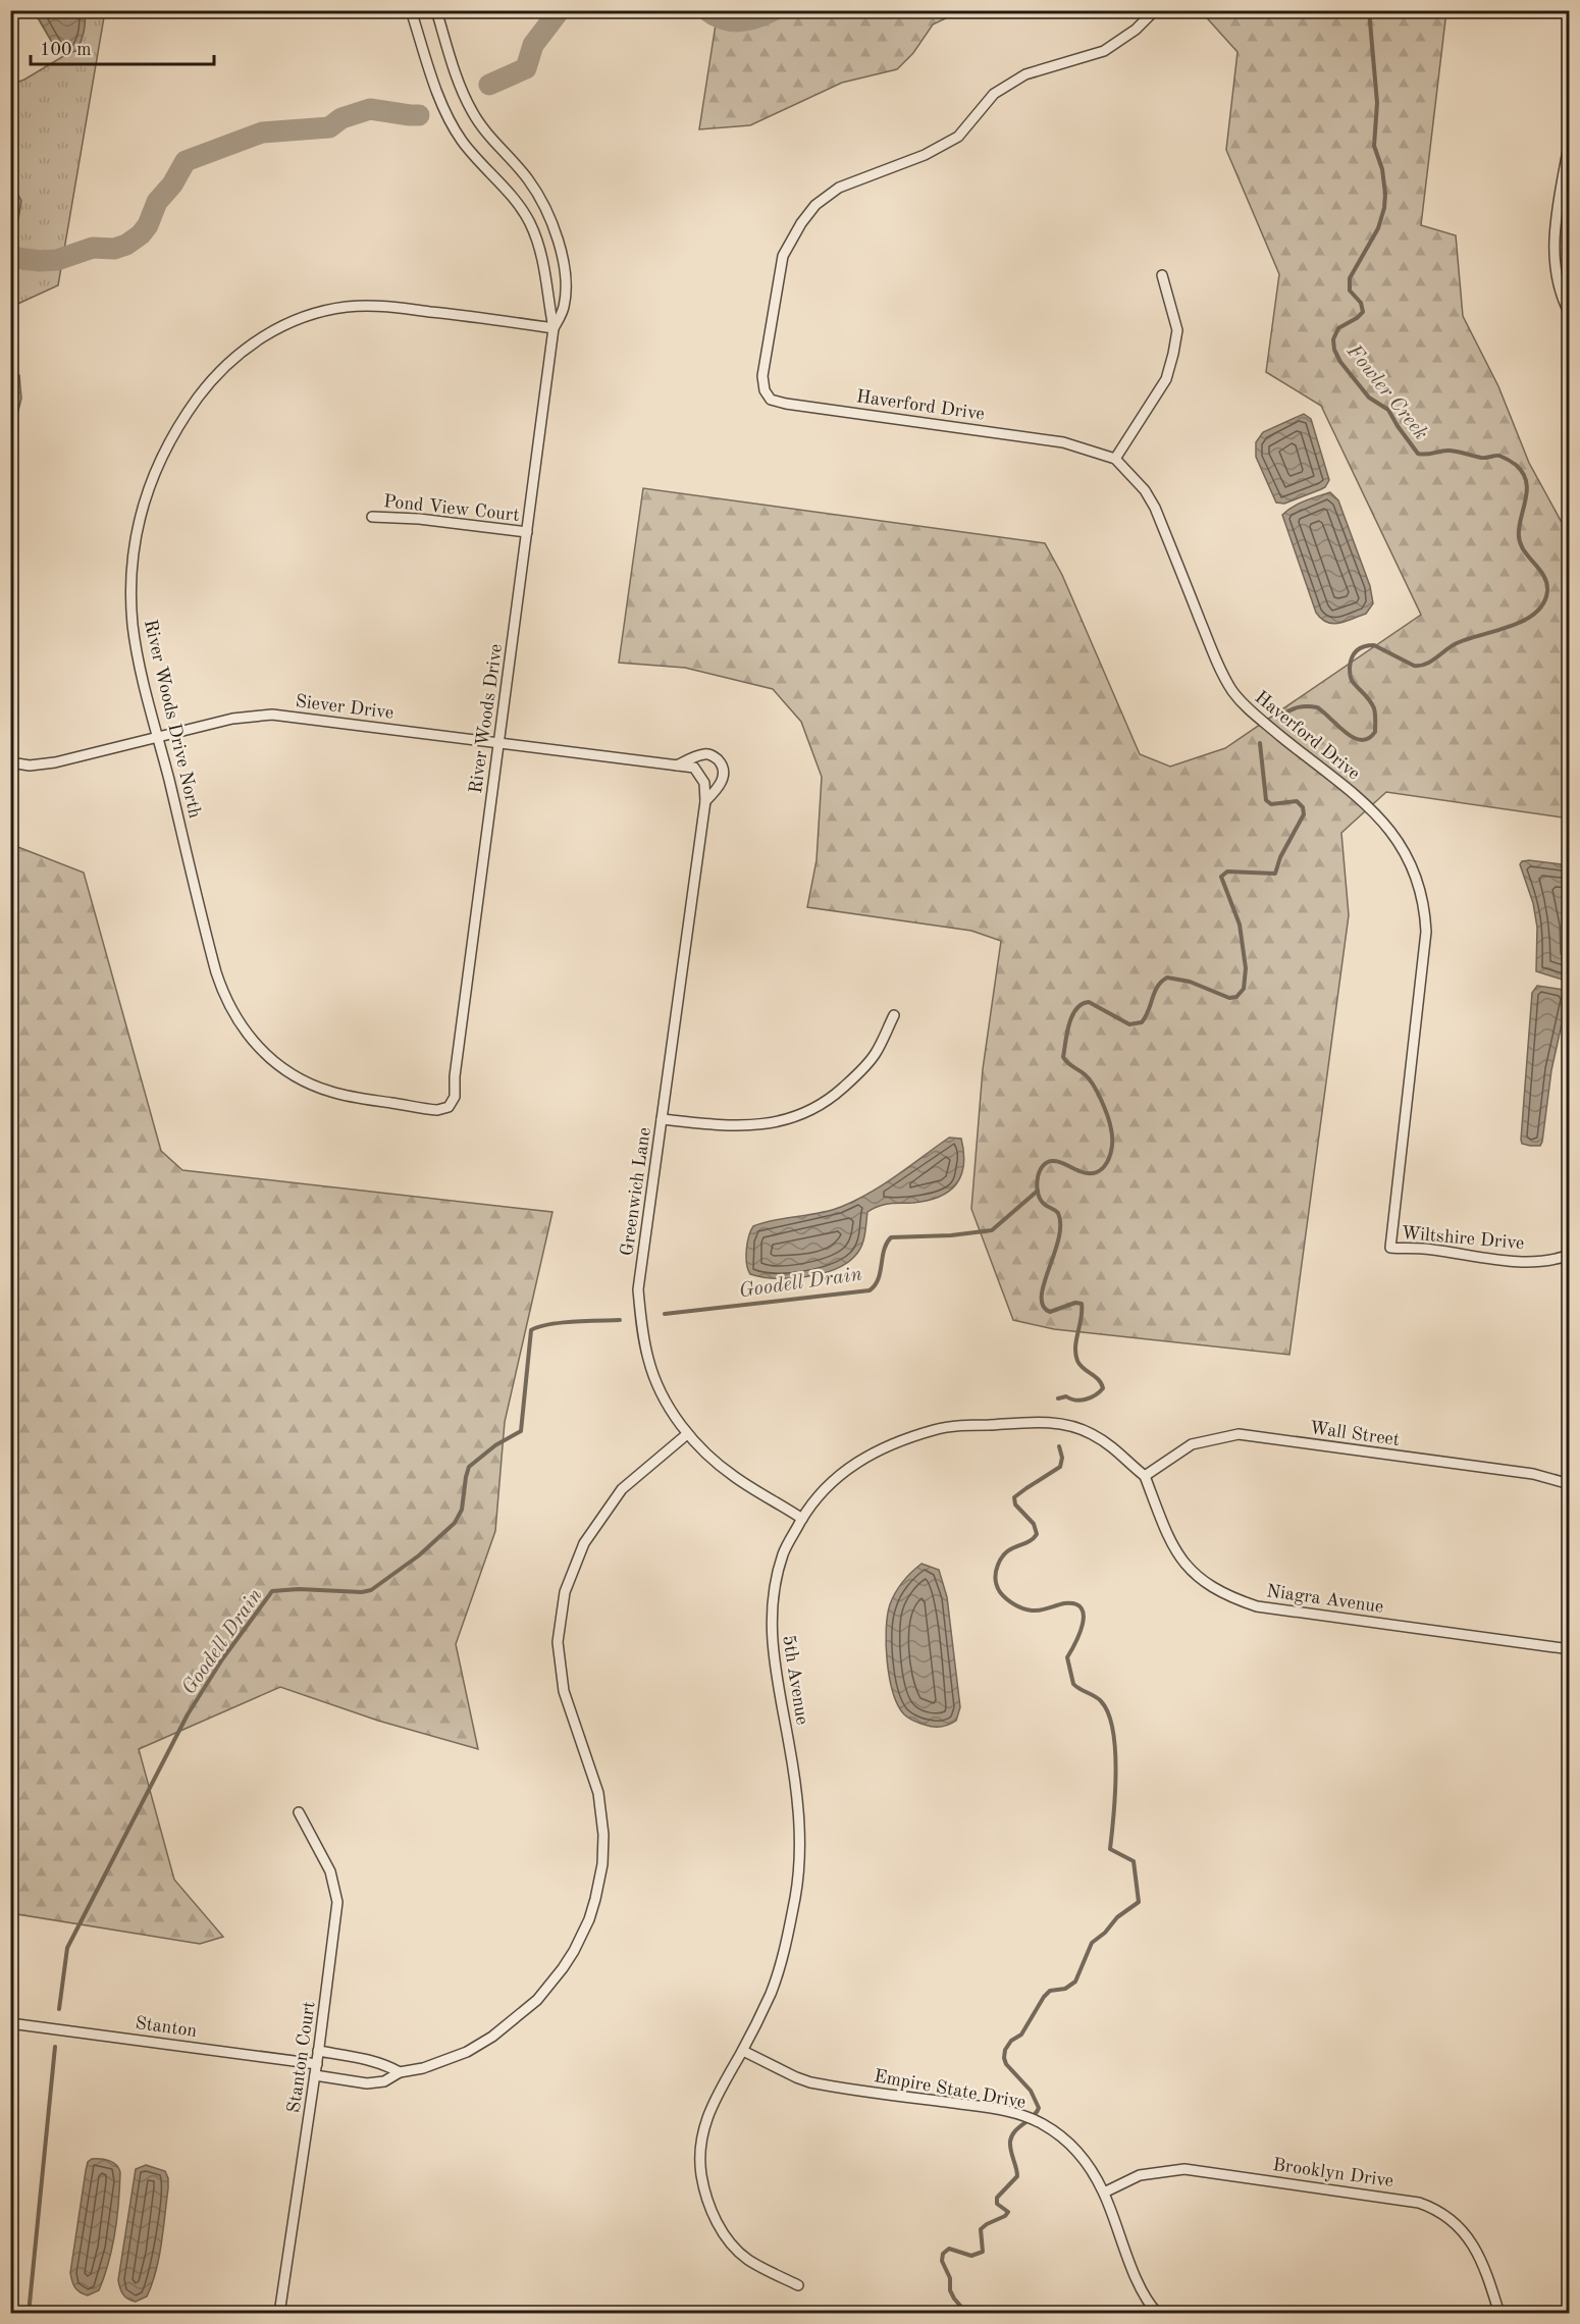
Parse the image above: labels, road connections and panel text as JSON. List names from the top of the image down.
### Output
{
  "streets": {
    "street": [
      "Haverford Drive",
      "Pond View Court",
      "Siever Drive",
      "River Woods Drive North",
      "River Woods Drive",
      "Greenwich Lane",
      "Wiltshire Drive",
      "Wall Street",
      "Niagra Avenue",
      "5th Avenue",
      "Stanton",
      "Stanton Court",
      "Empire State Drive",
      "Brooklyn Drive"
    ]
  },
  "crossings": [
    ["Haverford Drive", "Wiltshire Drive"],
    ["Pond View Court", "River Woods Drive"],
    ["Siever Drive", "River Woods Drive North"],
    ["Siever Drive", "River Woods Drive"],
    ["Siever Drive", "Greenwich Lane"],
    ["River Woods Drive North", "River Woods Drive"],
    ["Greenwich Lane", "5th Avenue"],
    ["Wall Street", "Niagra Avenue"],
    ["Wall Street", "5th Avenue"],
    ["Niagra Avenue", "5th Avenue"],
    ["5th Avenue", "Empire State Drive"],
    ["Stanton", "Stanton Court"],
    ["Empire State Drive", "Brooklyn Drive"]
  ],
  "water": ["Fowler Creek", "Goodell Drain"],
  "scale_bar": "100 m"
}
